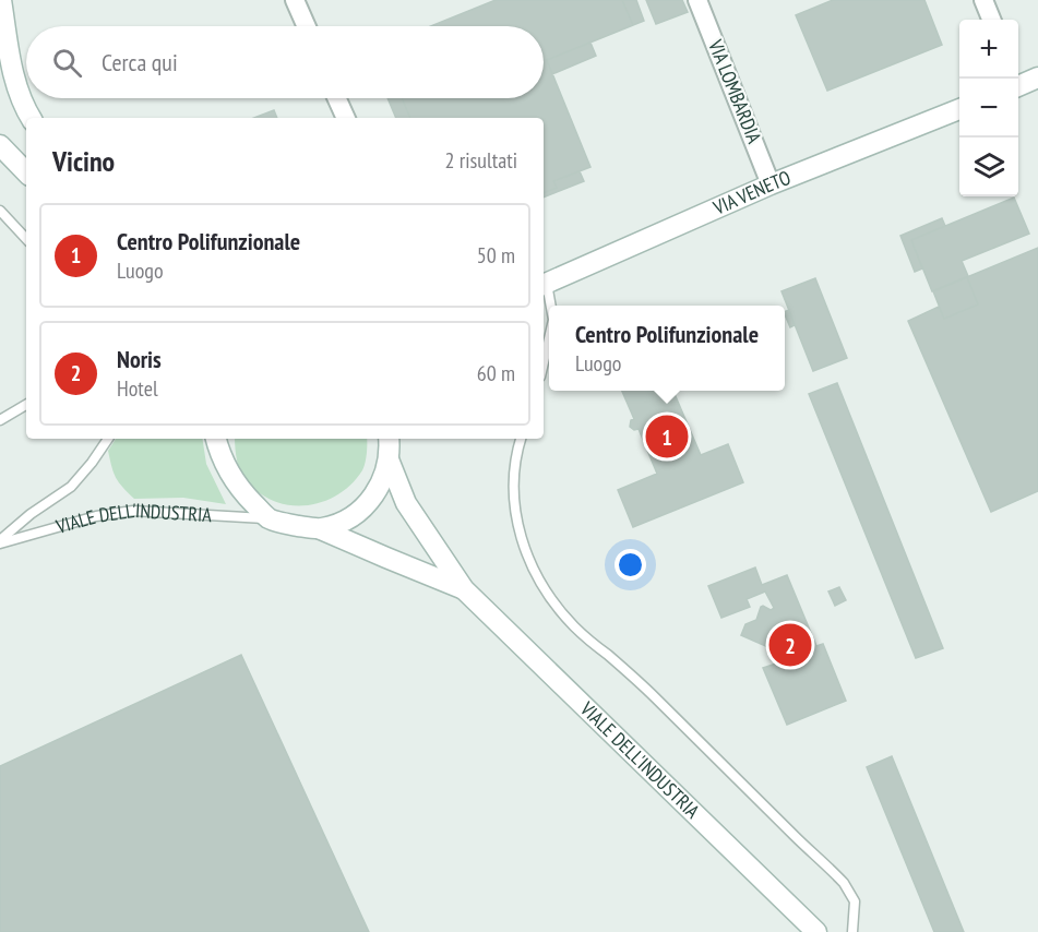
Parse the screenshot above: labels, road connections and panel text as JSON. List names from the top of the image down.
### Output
{
  "streets": {
    "main road": ["VIA VENETO", "VIALE DELL'INDUSTRIA"],
    "street": ["VIA LOMBARDIA"]
  },
  "crossings": [
    ["VIA LOMBARDIA", "VIA VENETO"]
  ],
  "page": {
    "map_buttons": ["+", "−"],
    "search": "Cerca qui",
    "heading": ["Vicino", "2 risultati"],
    "list": [
      {
        "mark": "1",
        "name": "Centro Polifunzionale",
        "note": "Luogo",
        "value": "50 m"
      },
      {
        "mark": "2",
        "name": "Noris",
        "note": "Hotel",
        "value": "60 m"
      }
    ],
    "popup": ["Centro Polifunzionale", "Luogo"],
    "pins": ["1", "2"]
  }
}
